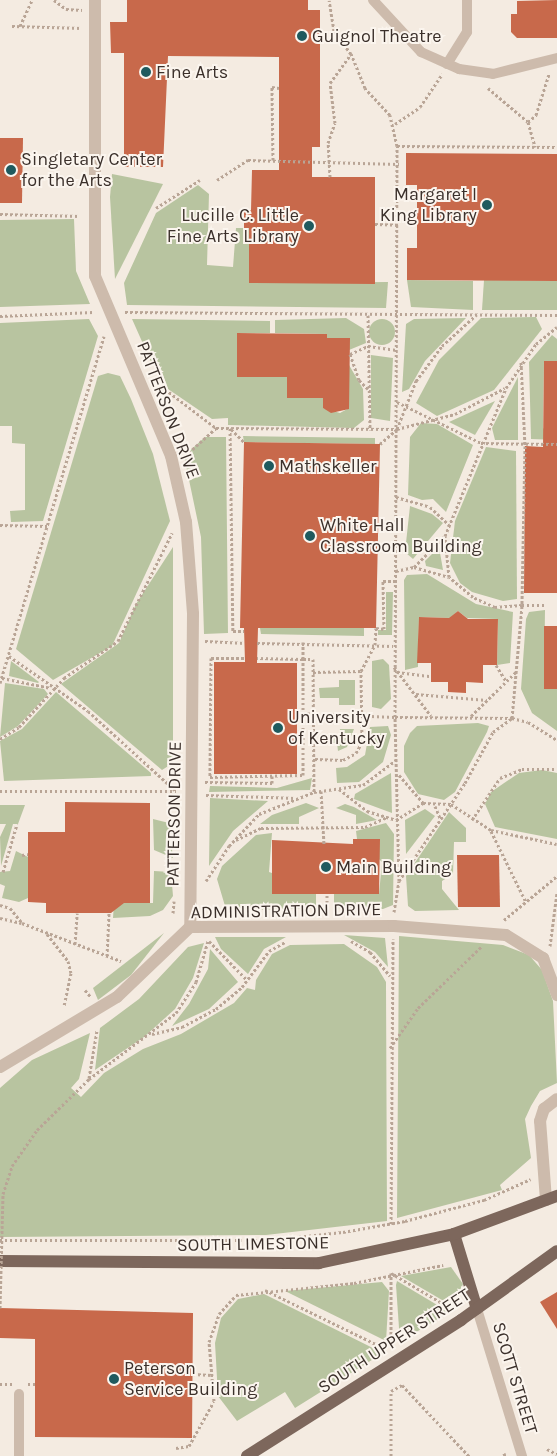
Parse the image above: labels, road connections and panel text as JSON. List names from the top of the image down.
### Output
{
  "streets": {
    "main road": ["SOUTH LIMESTONE", "SOUTH UPPER STREET"],
    "street": ["PATTERSON DRIVE", "ADMINISTRATION DRIVE"],
    "lane": ["SCOTT STREET"]
  },
  "crossings": [
    ["PATTERSON DRIVE", "ADMINISTRATION DRIVE"],
    ["SOUTH UPPER STREET", "SCOTT STREET"]
  ],
  "places": [
    "Guignol Theatre",
    "Fine Arts",
    "Singletary Center for the Arts",
    "Margaret I King Library",
    "Lucille C. Little Fine Arts Library",
    "Mathskeller",
    "White Hall Classroom Building",
    "University of Kentucky",
    "Main Building",
    "Peterson Service Building"
  ]
}
